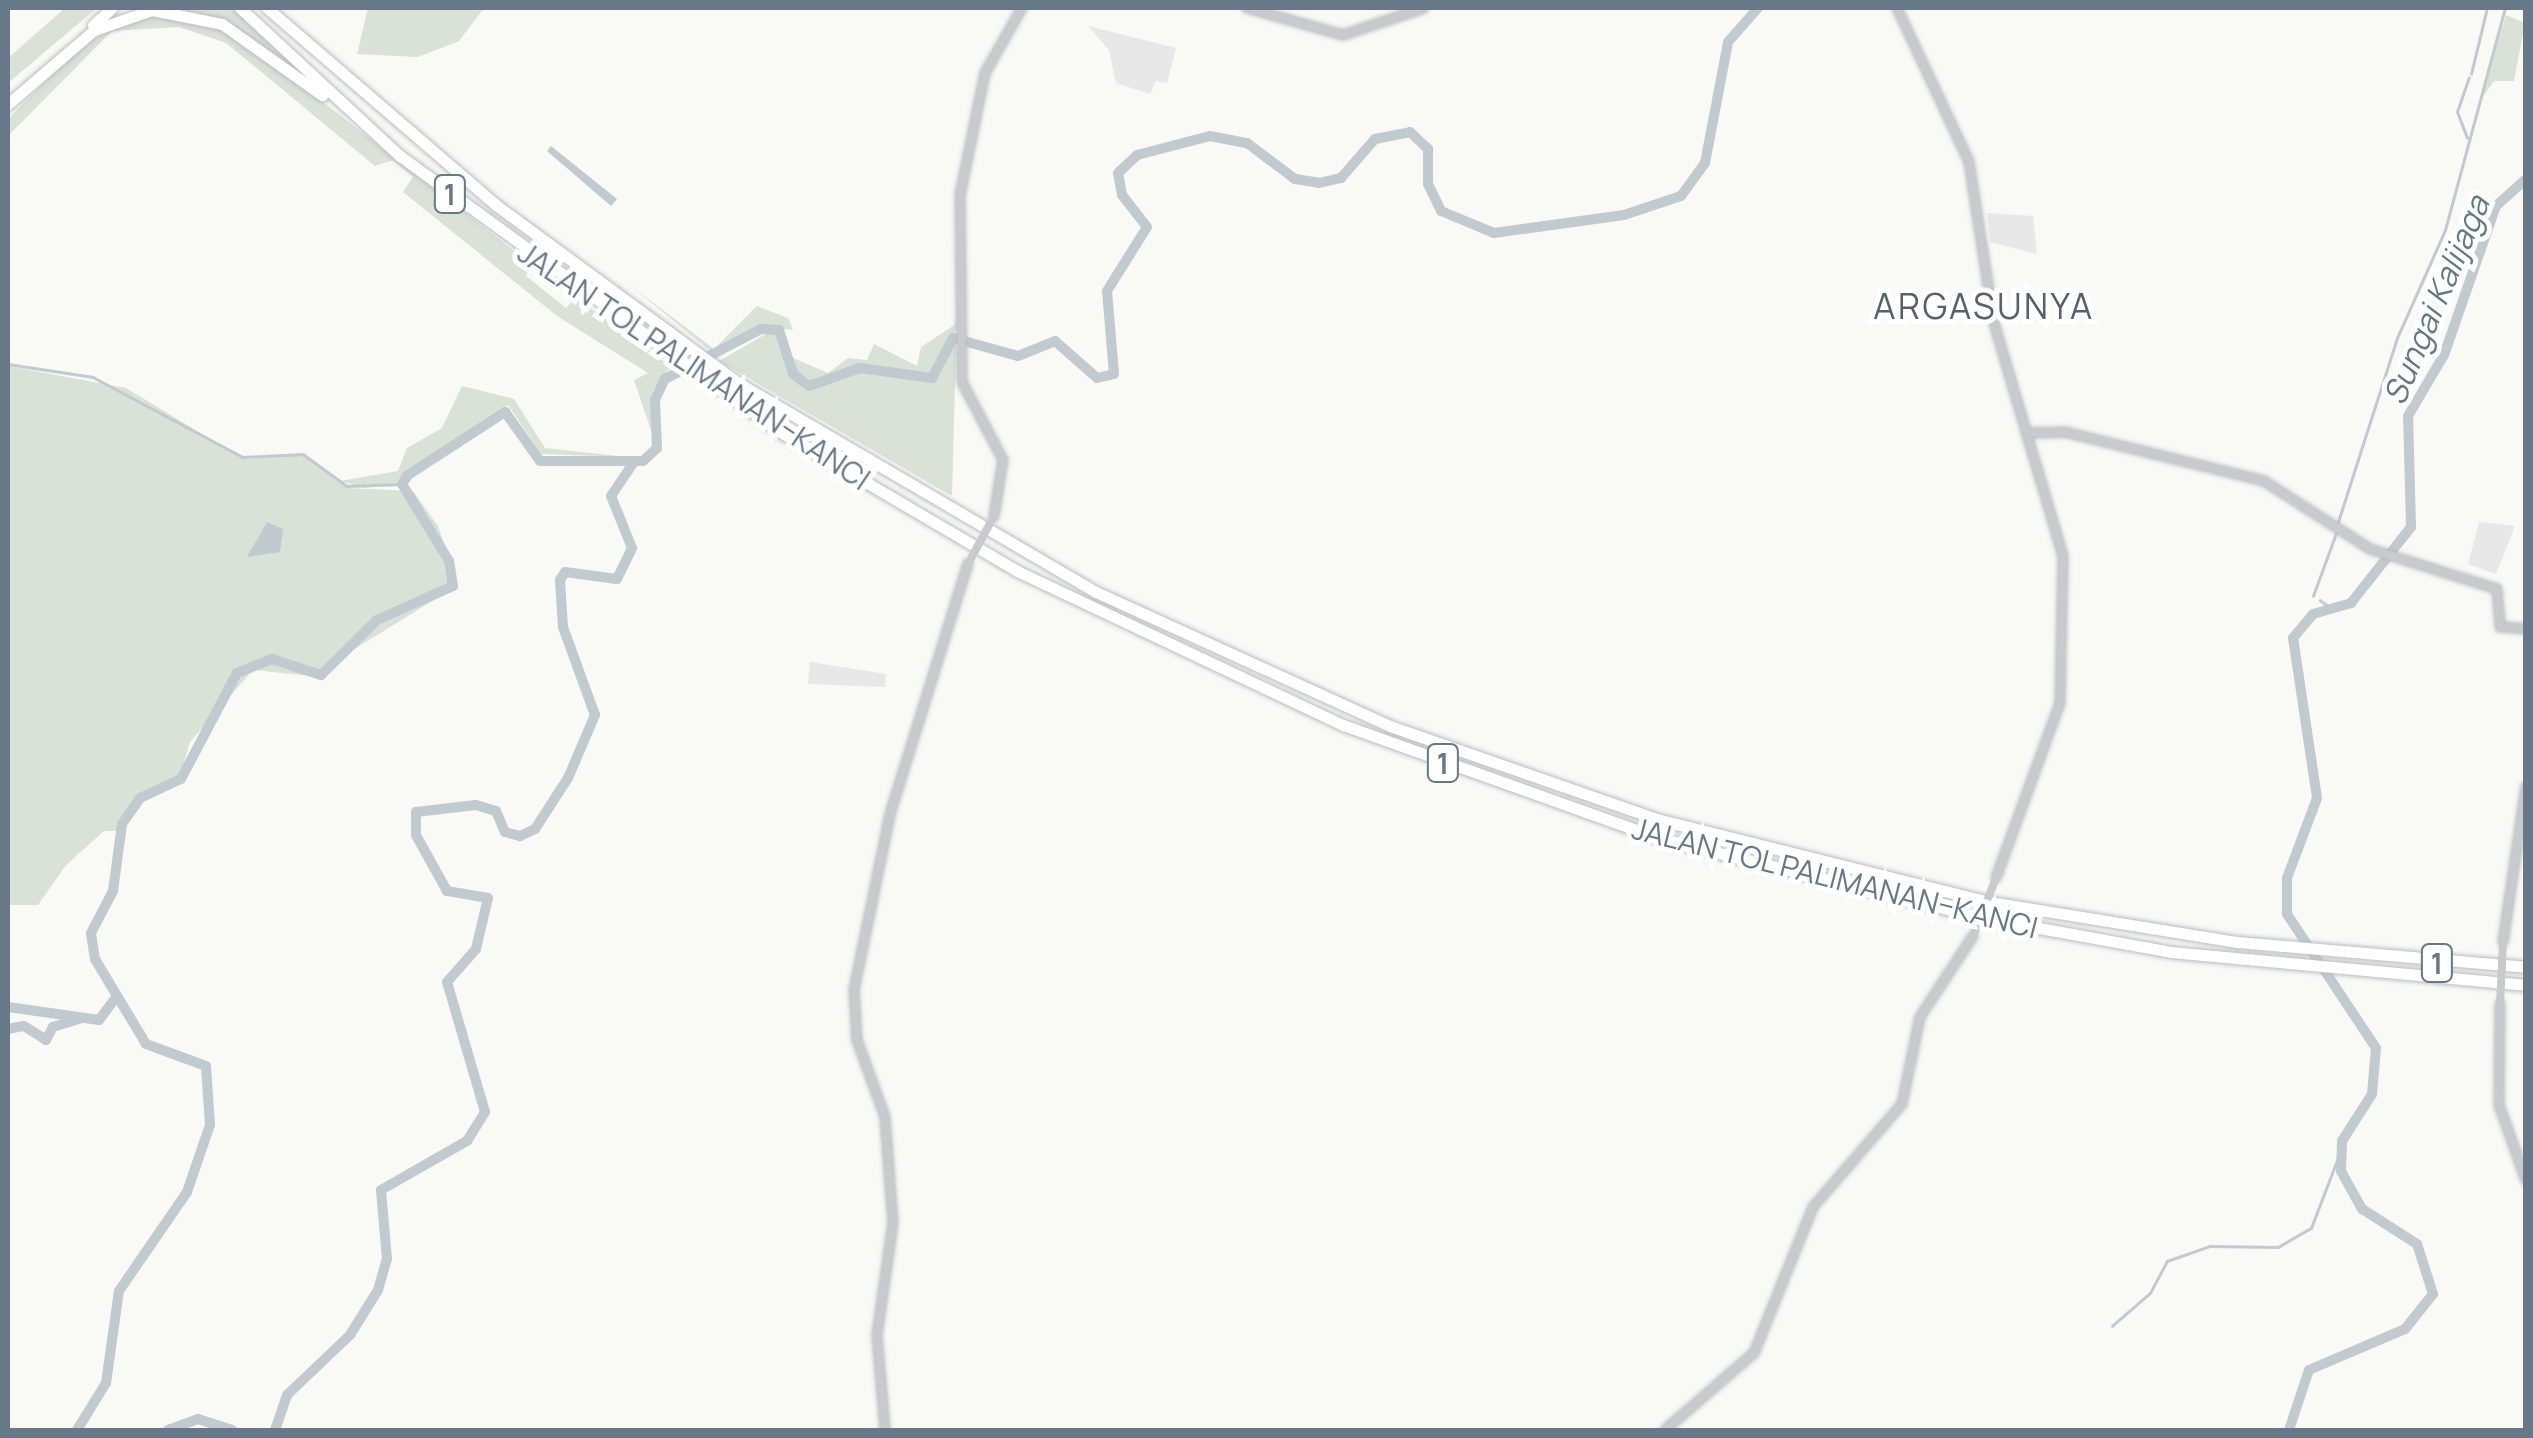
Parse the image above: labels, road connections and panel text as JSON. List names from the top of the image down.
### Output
{
  "streets": {
    "highway": ["1", "JALAN TOL PALIMANAN–KANCI"]
  },
  "districts": ["ARGASUNYA"],
  "water": ["Sungai Kalijaga"]
}
